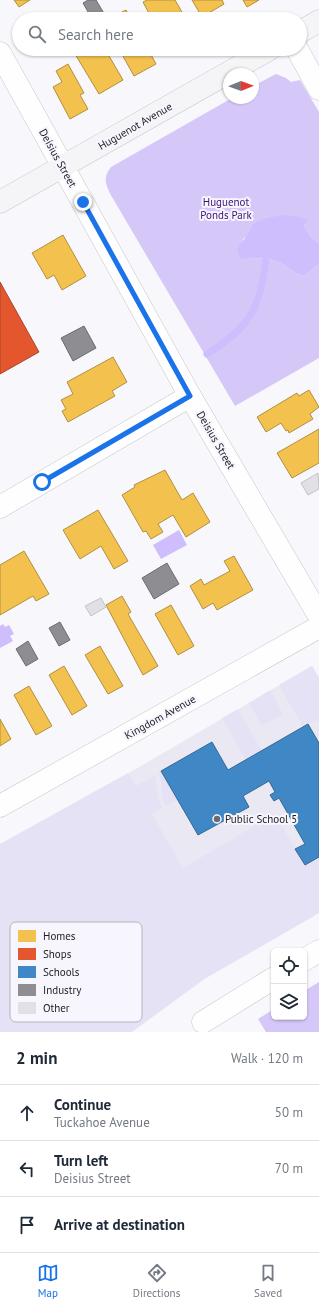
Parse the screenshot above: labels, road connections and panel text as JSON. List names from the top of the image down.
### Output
{
  "streets": {
    "street": ["Huguenot Avenue", "Deisius Street", "Kingdom Avenue"]
  },
  "crossings": [
    ["Huguenot Avenue", "Deisius Street"]
  ],
  "parks": ["Huguenot Ponds Park"],
  "places": ["Public School 5"],
  "legend": [
    "Homes",
    "Shops",
    "Schools",
    "Industry",
    "Other"
  ],
  "north": "right",
  "page": {
    "search": "Search here",
    "heading": ["2 min", "Walk · 120 m"],
    "list": [
      ["Continue", "Tuckahoe Avenue", "50 m"],
      ["Turn left", "Deisius Street", "70 m"],
      "Arrive at destination"
    ],
    "nav": ["Map", "Directions", "Saved"]
  }
}
